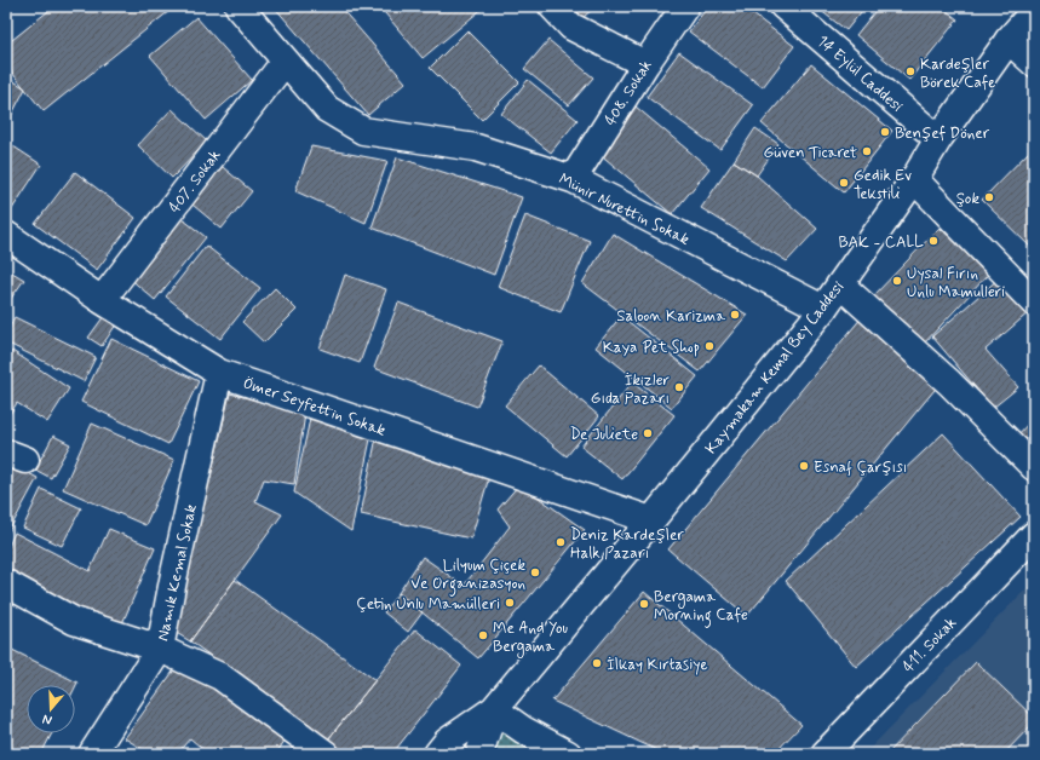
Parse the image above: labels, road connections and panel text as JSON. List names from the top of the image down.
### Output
{
  "streets": {
    "street": [
      "14 Eylül Caddesi",
      "408. Sokak",
      "407. Sokak",
      "Münir Nurettin Sokak",
      "Kaymakam Kemal Bey Caddesi",
      "Ömer Seyfettin Sokak",
      "Namık Kemal Sokak",
      "411. Sokak"
    ]
  },
  "crossings": [
    ["14 Eylül Caddesi", "Kaymakam Kemal Bey Caddesi"],
    ["408. Sokak", "Münir Nurettin Sokak"],
    ["407. Sokak", "Münir Nurettin Sokak"],
    ["407. Sokak", "Ömer Seyfettin Sokak"],
    ["Münir Nurettin Sokak", "Kaymakam Kemal Bey Caddesi"],
    ["Kaymakam Kemal Bey Caddesi", "Ömer Seyfettin Sokak"],
    ["Ömer Seyfettin Sokak", "Namık Kemal Sokak"]
  ],
  "places": [
    "Kardeşler Börek Cafe",
    "Benşef Döner",
    "Güven Ticaret",
    "Gedik Ev Tekstili",
    "Şok",
    "BAK - CALL",
    "Uysal Fırın Unlu Mamulleri",
    "Saloon Karizma",
    "Kaya Pet Shop",
    "İkizler Gıda Pazarı",
    "De Juliete",
    "Esnaf Çarşısı",
    "Deniz Kardeşler Halk Pazarı",
    "Lilyum Çiçek Ve Organizasyon",
    "Çetin Unlu Mamülleri",
    "Bergama Morning Cafe",
    "Me And You Bergama",
    "İlkay Kırtasiye"
  ],
  "north": "bottom"
}
